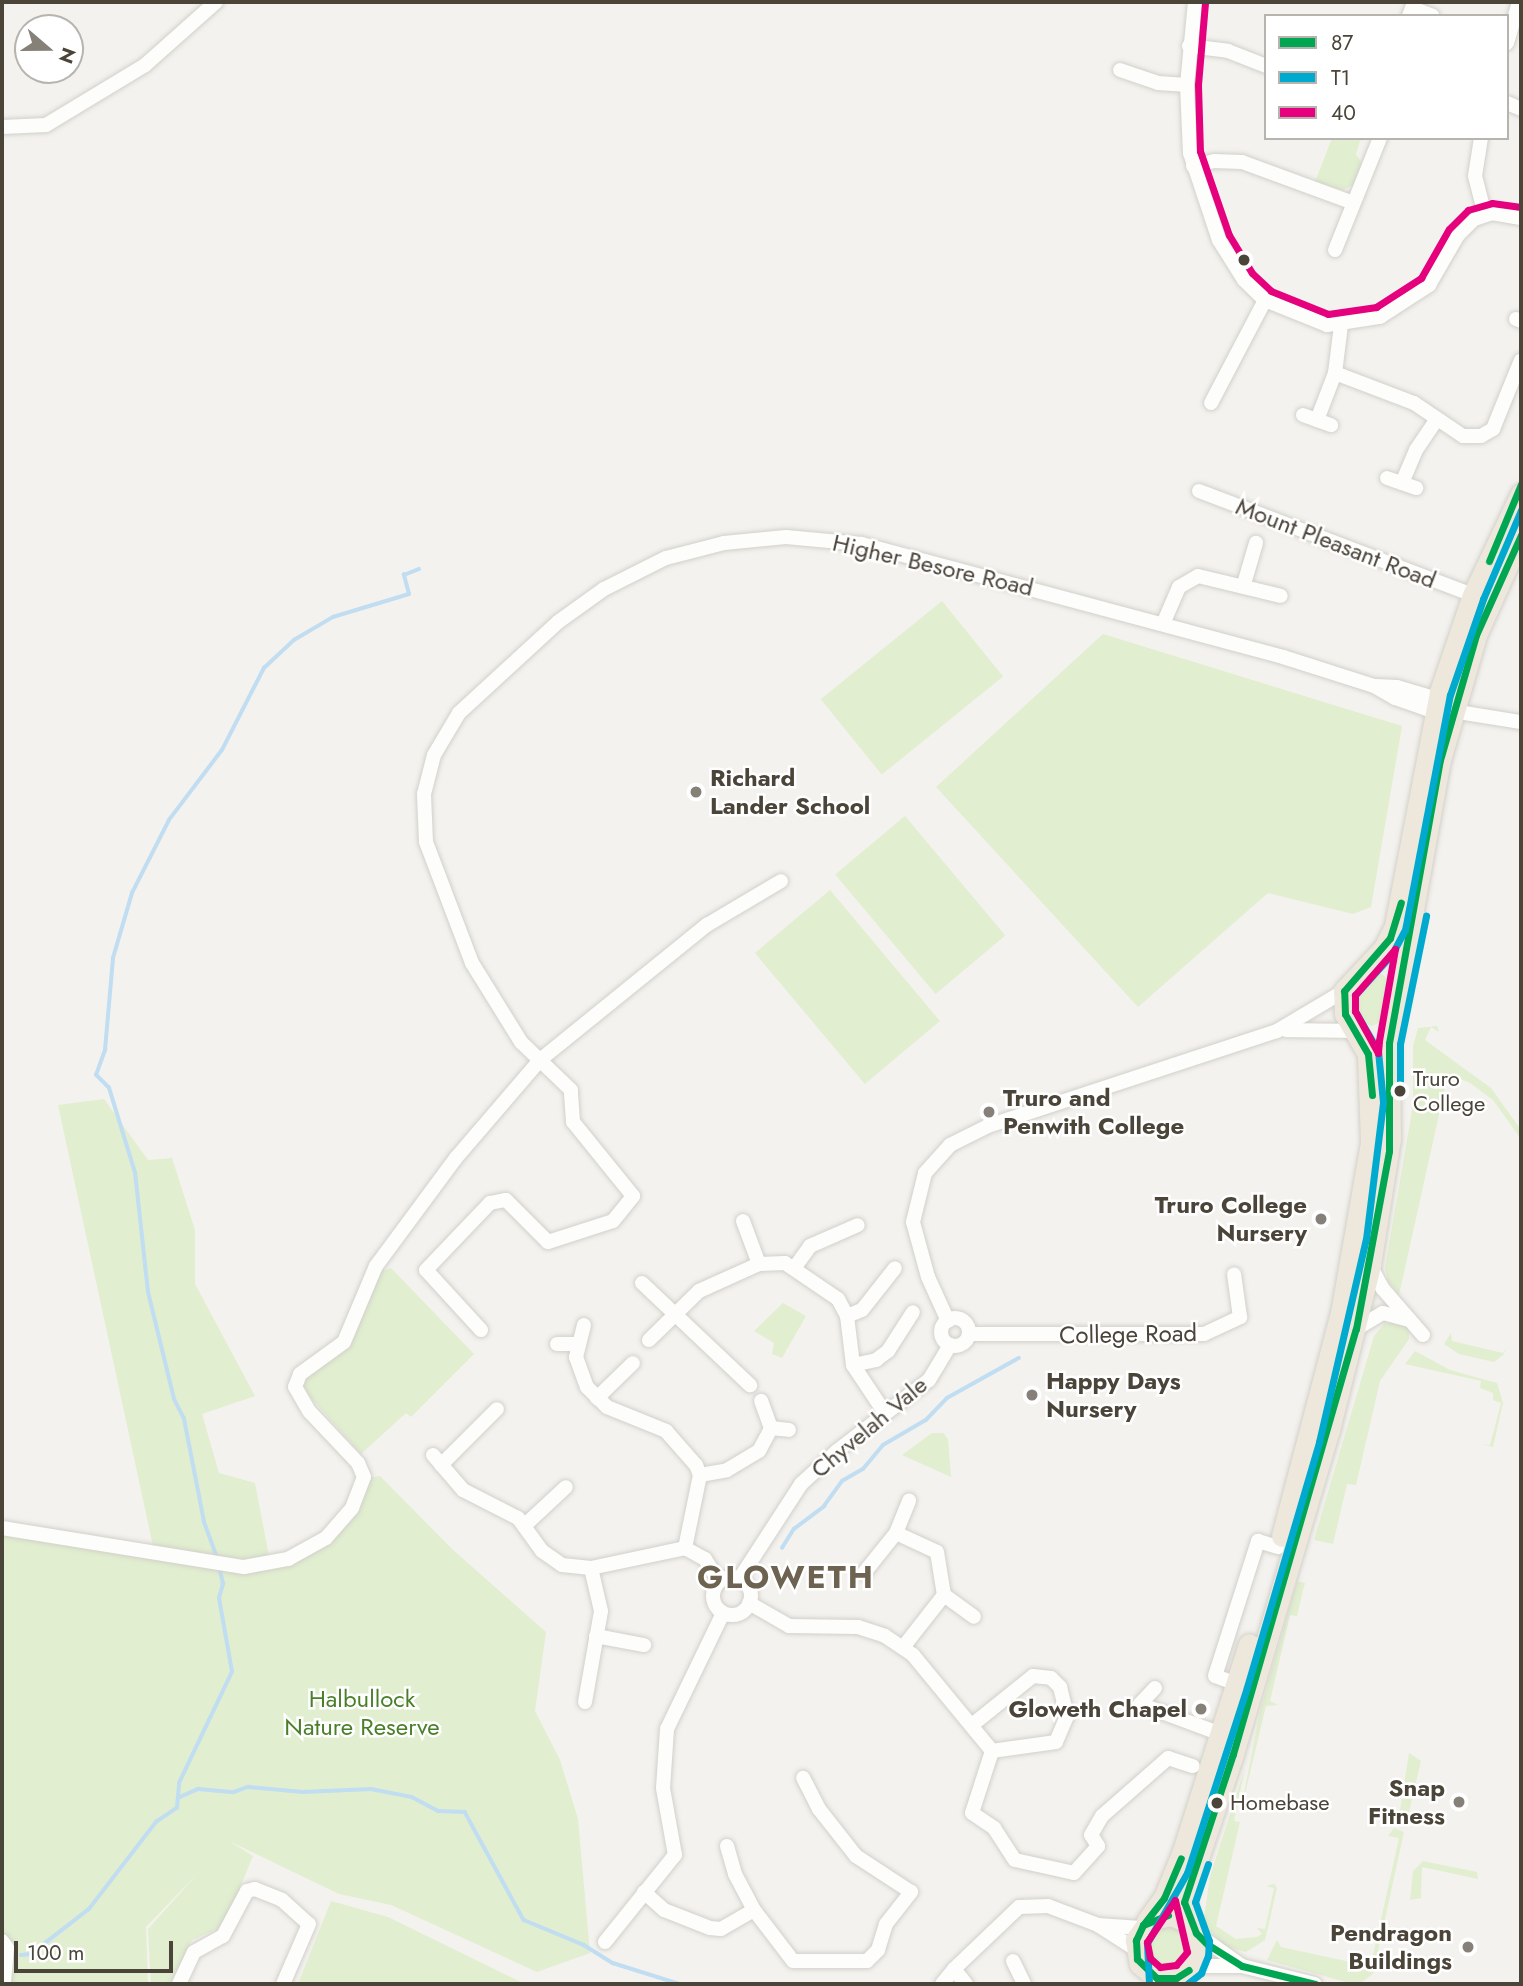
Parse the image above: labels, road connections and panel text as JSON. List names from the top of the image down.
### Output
{
  "streets": {
    "street": [
      "Mount Pleasant Road",
      "Higher Besore Road",
      "College Road",
      "Chyvelah Vale"
    ]
  },
  "crossings": [
    ["College Road", "Chyvelah Vale"]
  ],
  "districts": ["GLOWETH"],
  "parks": ["Halbullock Nature Reserve"],
  "places": [
    "Richard Lander School",
    "Truro College",
    "Truro and Penwith College",
    "Truro College Nursery",
    "Happy Days Nursery",
    "Gloweth Chapel",
    "Snap Fitness",
    "Homebase",
    "Pendragon Buildings"
  ],
  "lines": ["transit line 40", "transit line 87", "transit line T1"],
  "legend": ["87", "T1", "40"],
  "scale_bar": "100 m",
  "north": "right"
}
